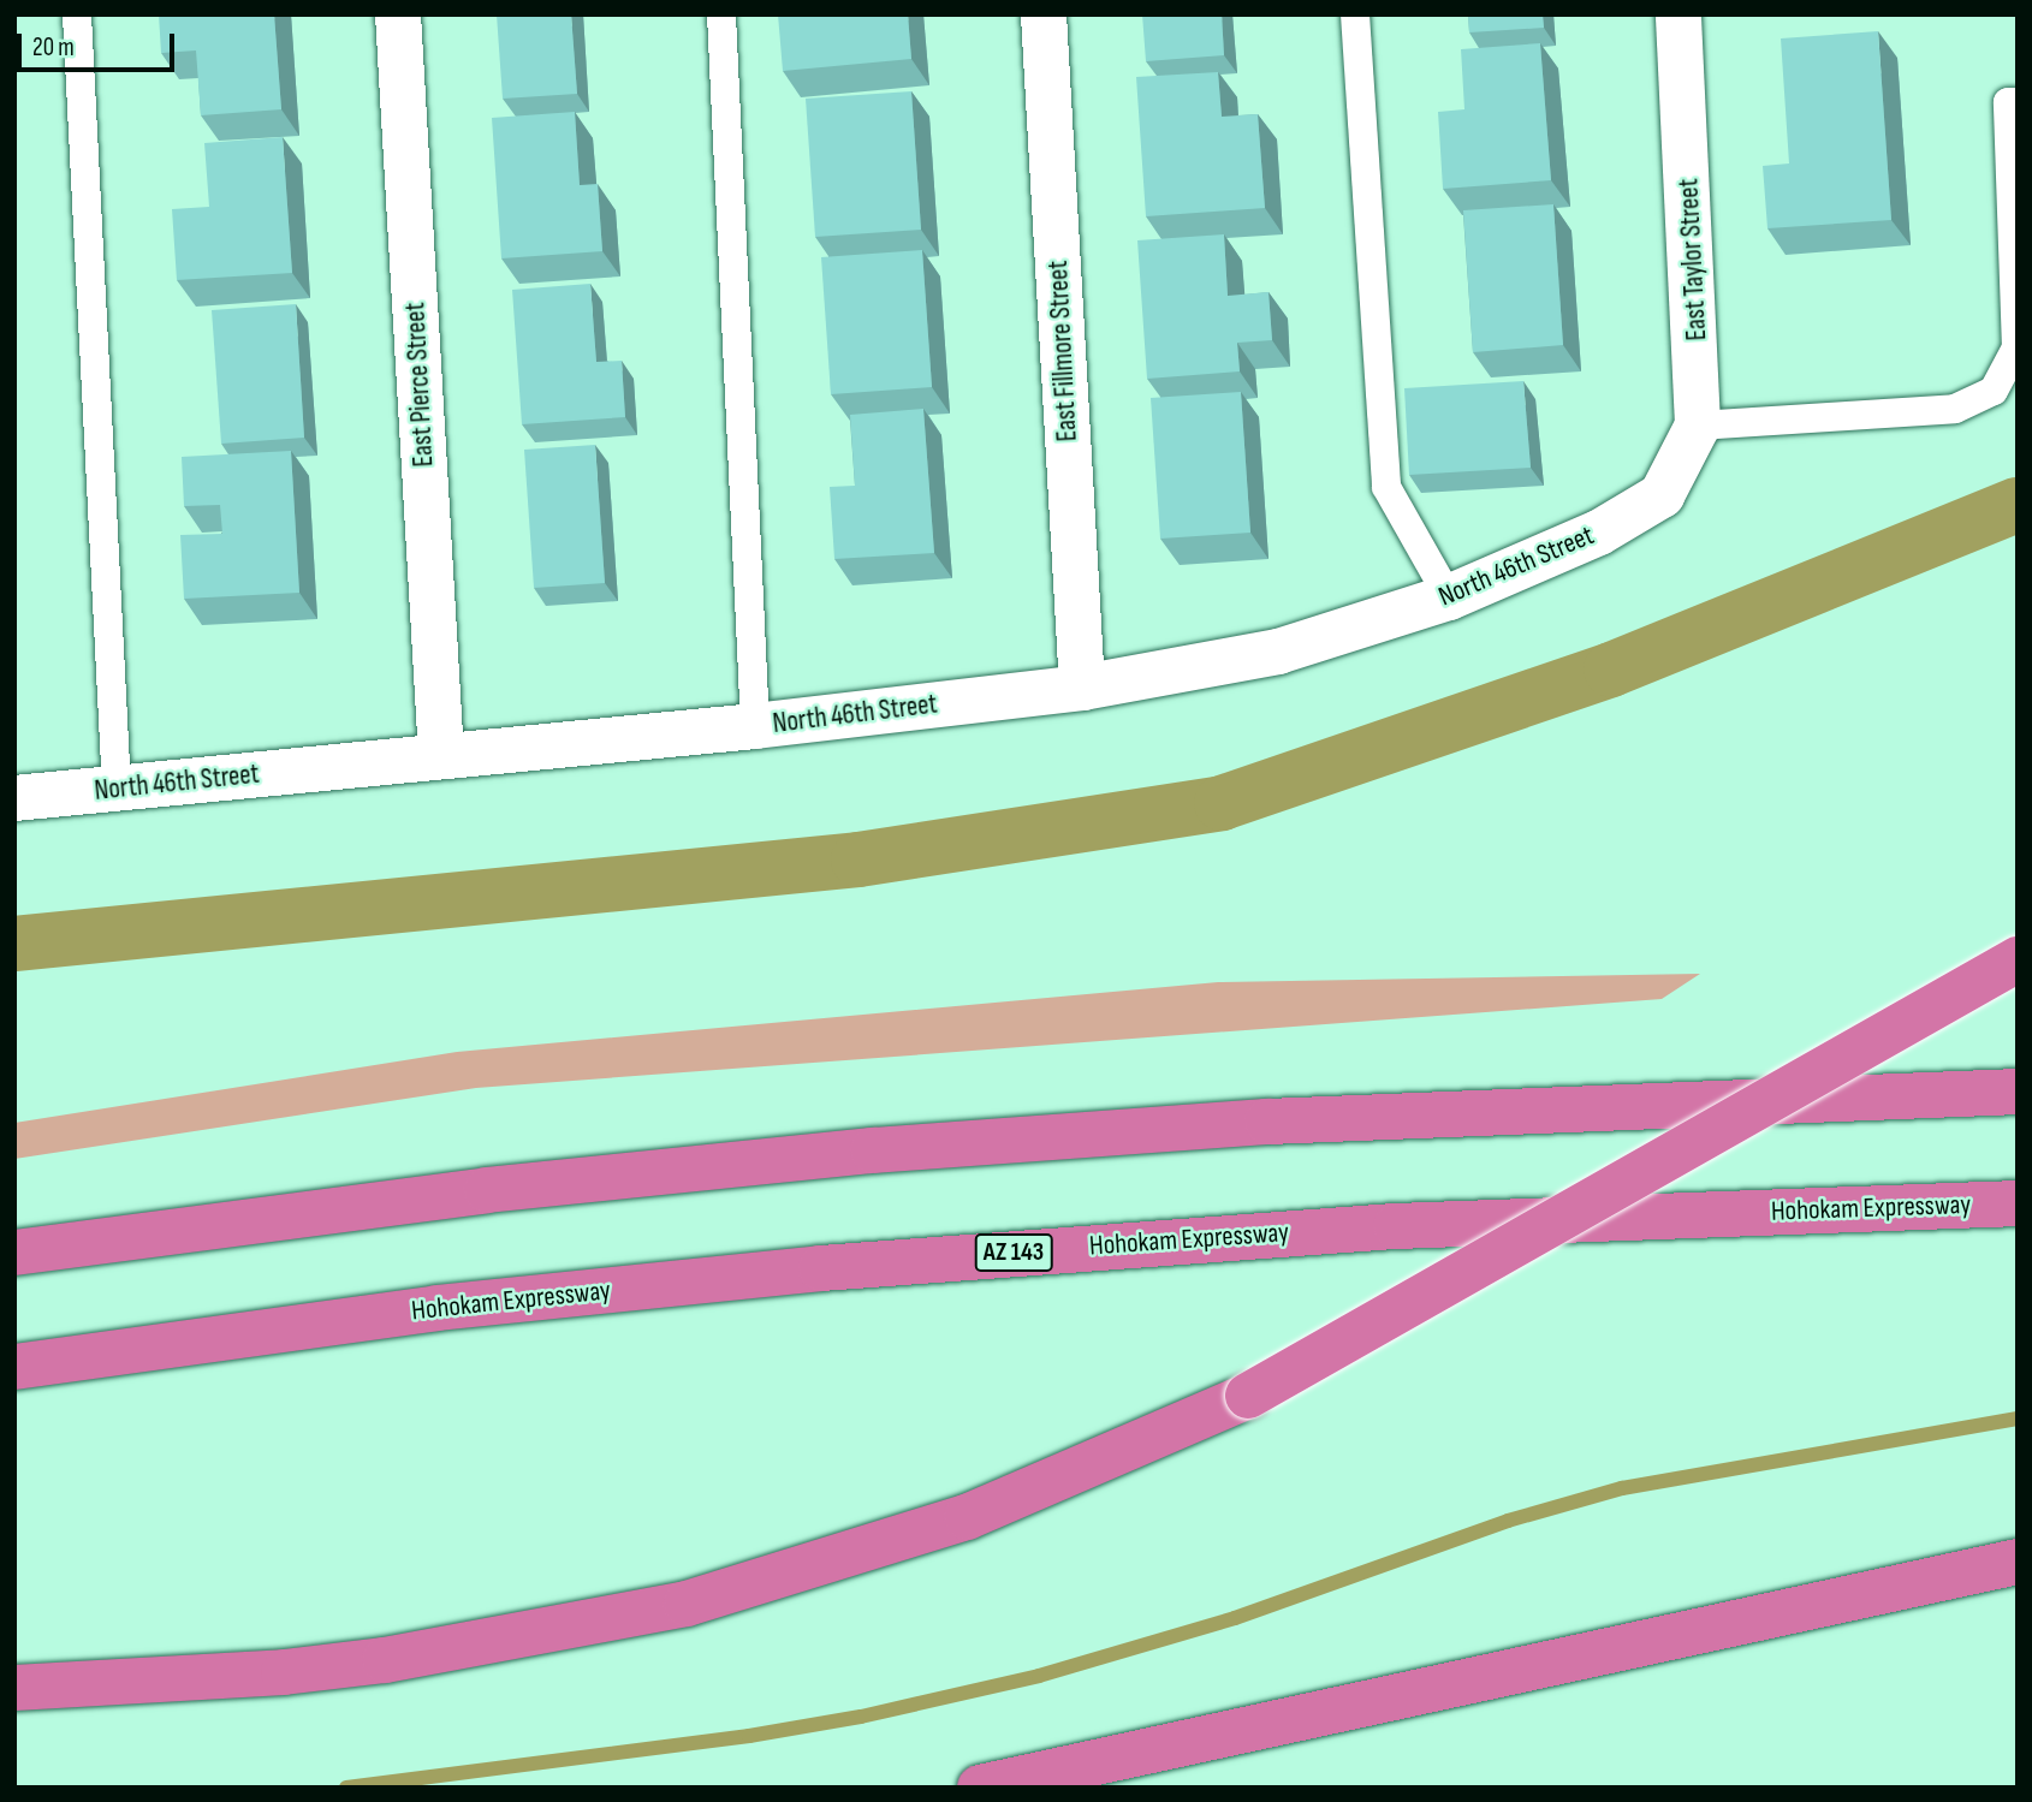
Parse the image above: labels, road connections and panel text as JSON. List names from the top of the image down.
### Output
{
  "streets": {
    "highway": ["Hohokam Expressway", "AZ 143"],
    "street": [
      "East Taylor Street",
      "East Fillmore Street",
      "East Pierce Street",
      "North 46th Street"
    ]
  },
  "crossings": [
    ["East Taylor Street", "North 46th Street"],
    ["East Fillmore Street", "North 46th Street"],
    ["East Pierce Street", "North 46th Street"]
  ],
  "scale_bar": "20 m"
}
